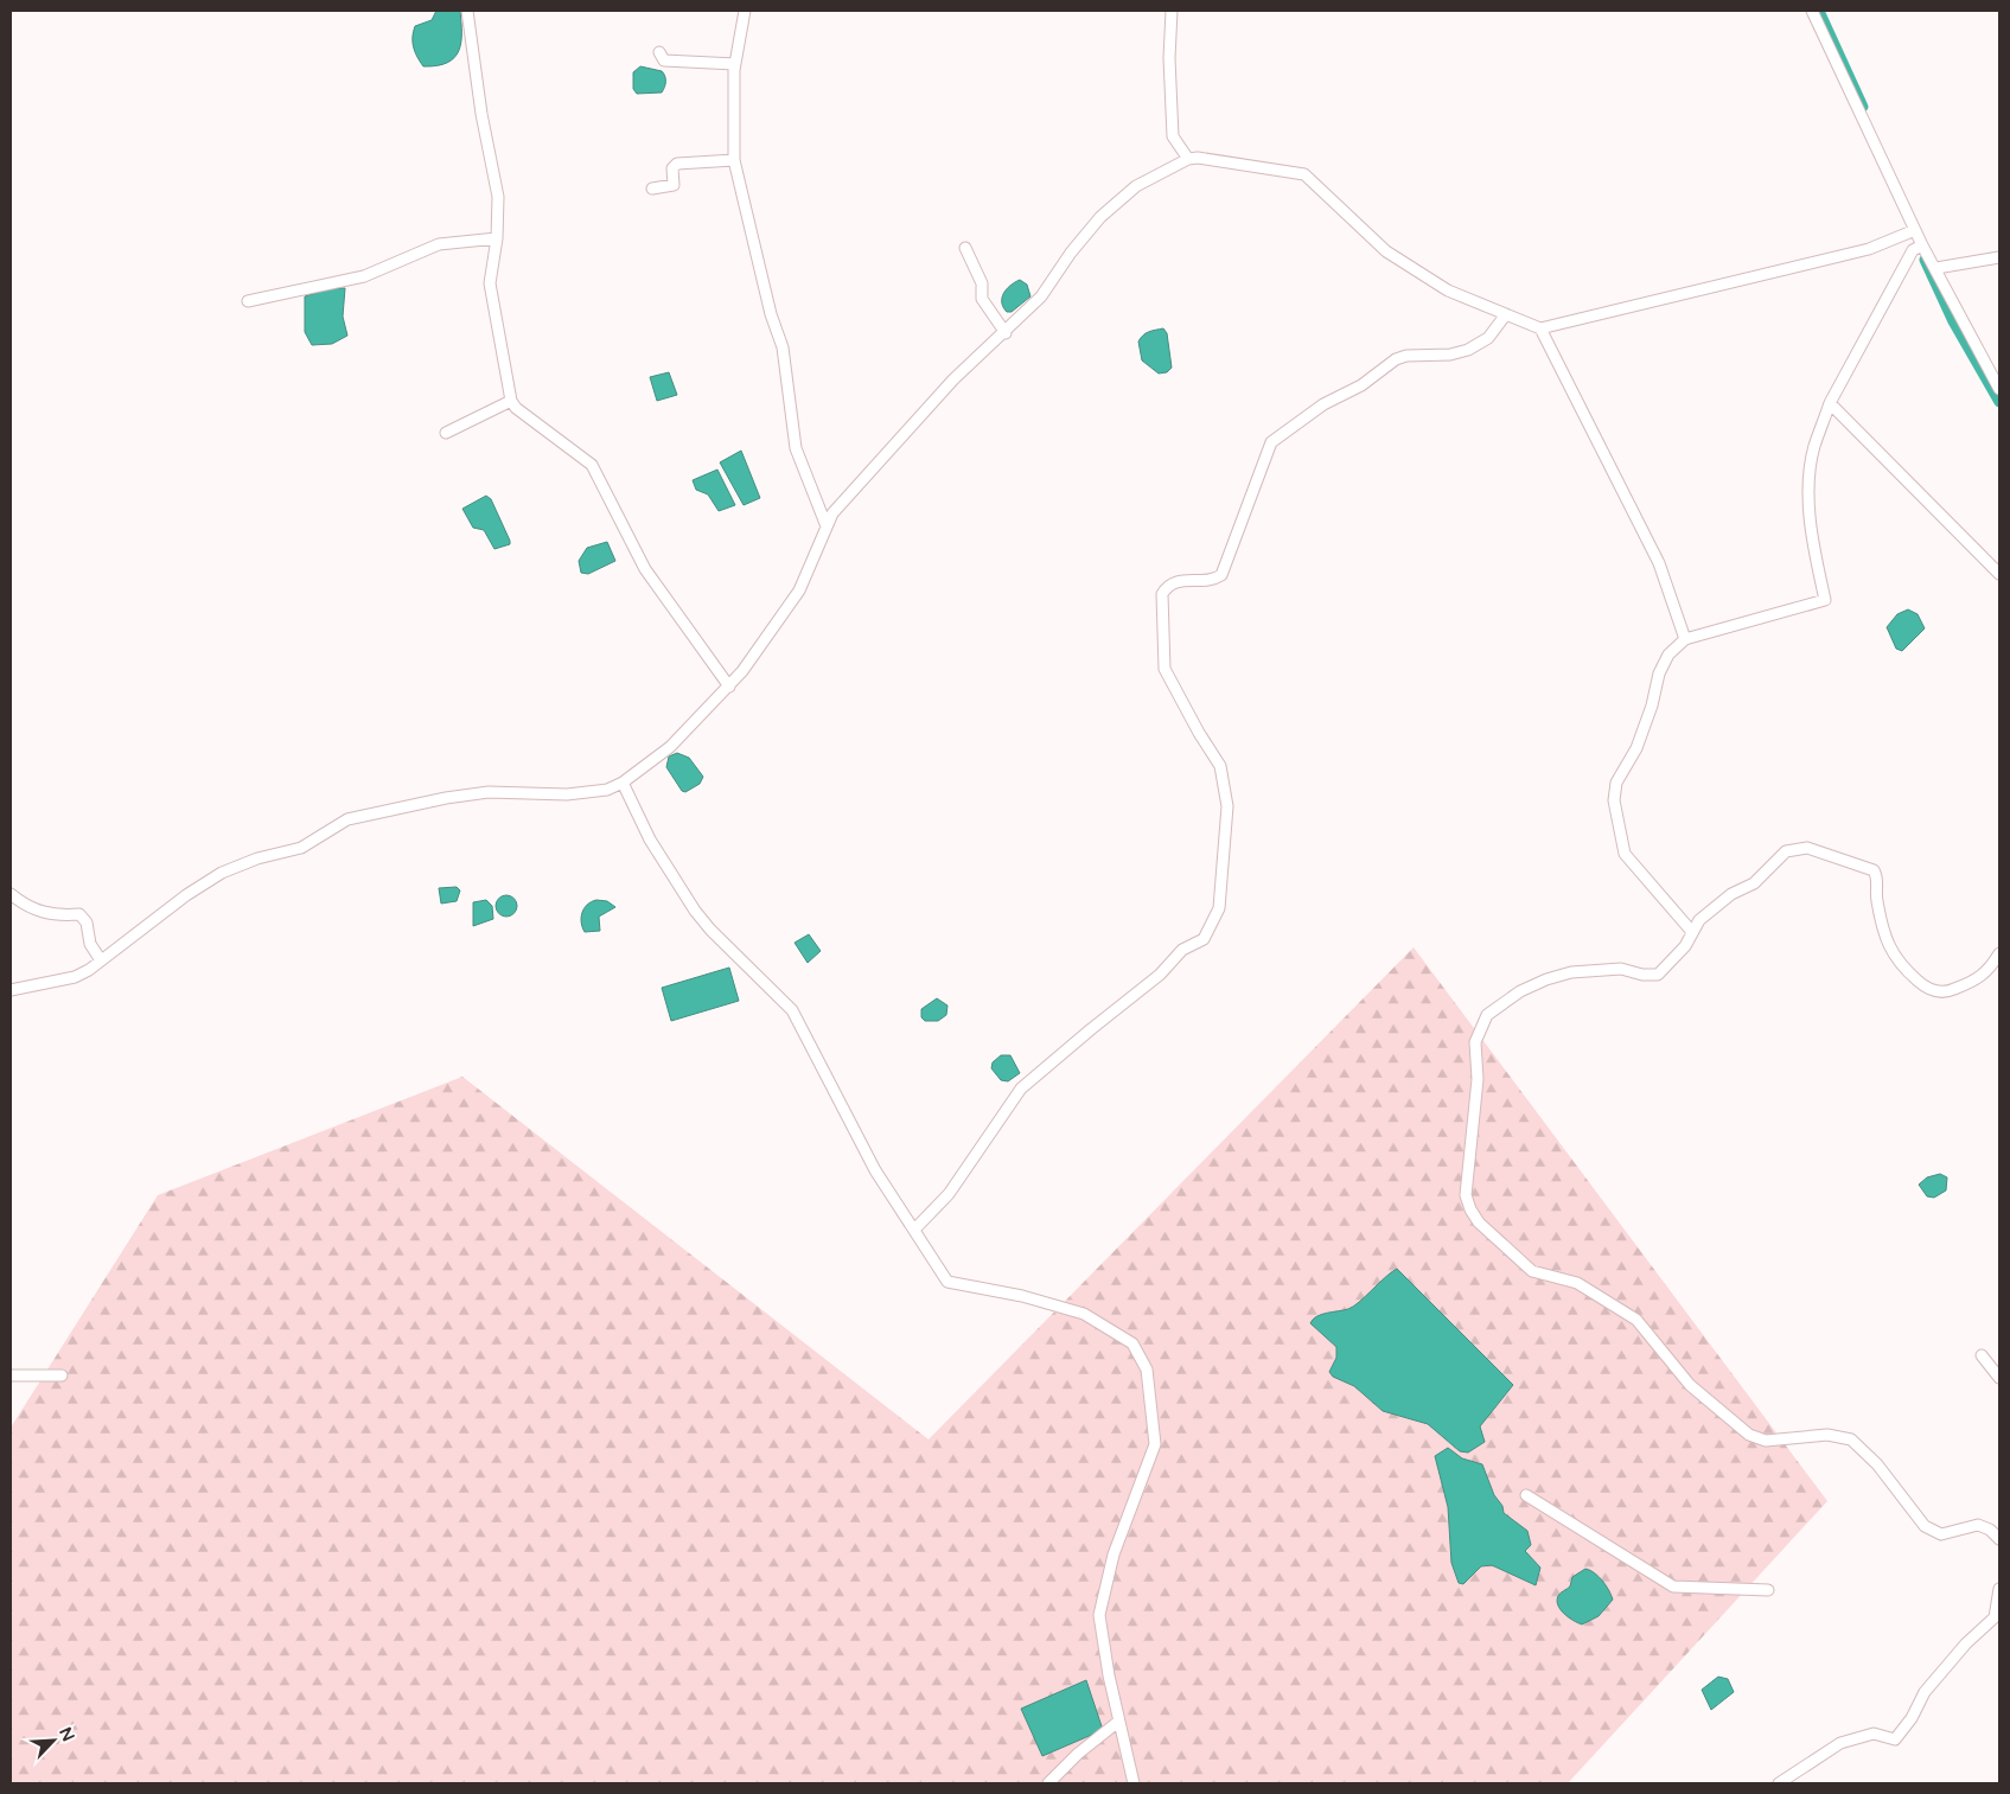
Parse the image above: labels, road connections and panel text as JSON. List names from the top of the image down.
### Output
{
  "north": "top right"
}
